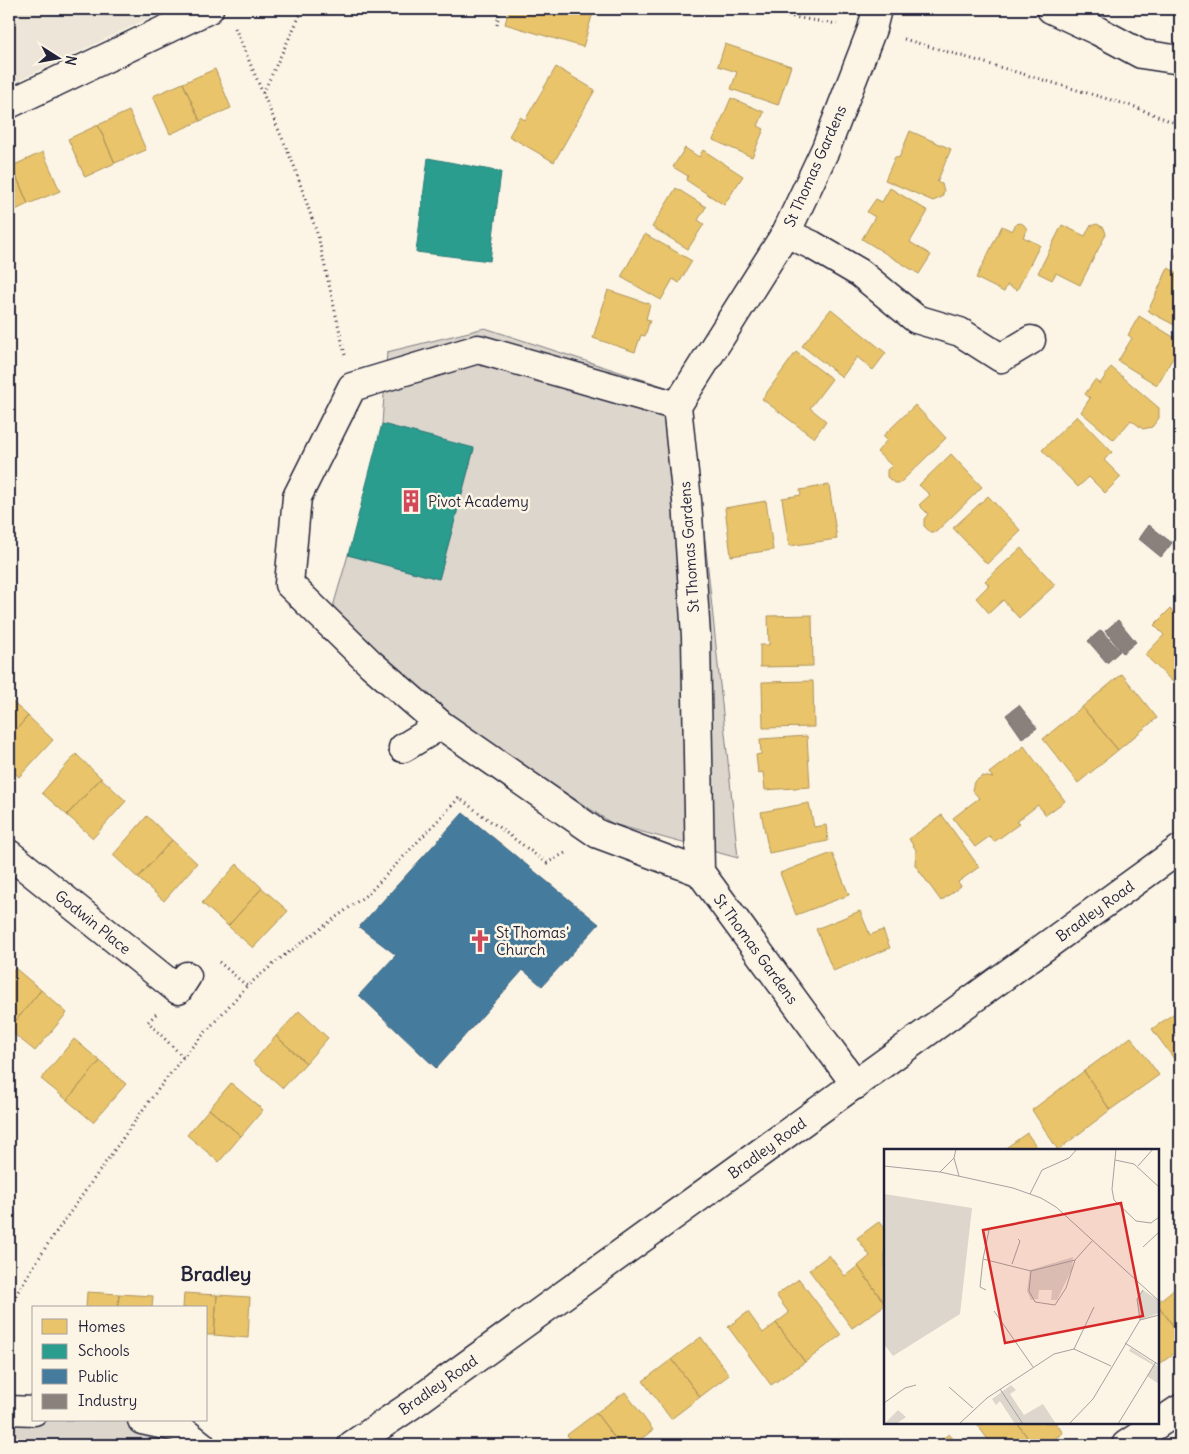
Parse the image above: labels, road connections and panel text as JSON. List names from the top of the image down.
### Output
{
  "streets": {
    "street": ["St Thomas Gardens", "Bradley Road", "Godwin Place"]
  },
  "crossings": [
    ["St Thomas Gardens", "Bradley Road"]
  ],
  "districts": ["Bradley"],
  "places": {
    "building": ["Pivot Academy"],
    "church": ["St Thomas' Church"]
  },
  "legend": [
    "Homes",
    "Schools",
    "Public",
    "Industry"
  ],
  "north": "right"
}
